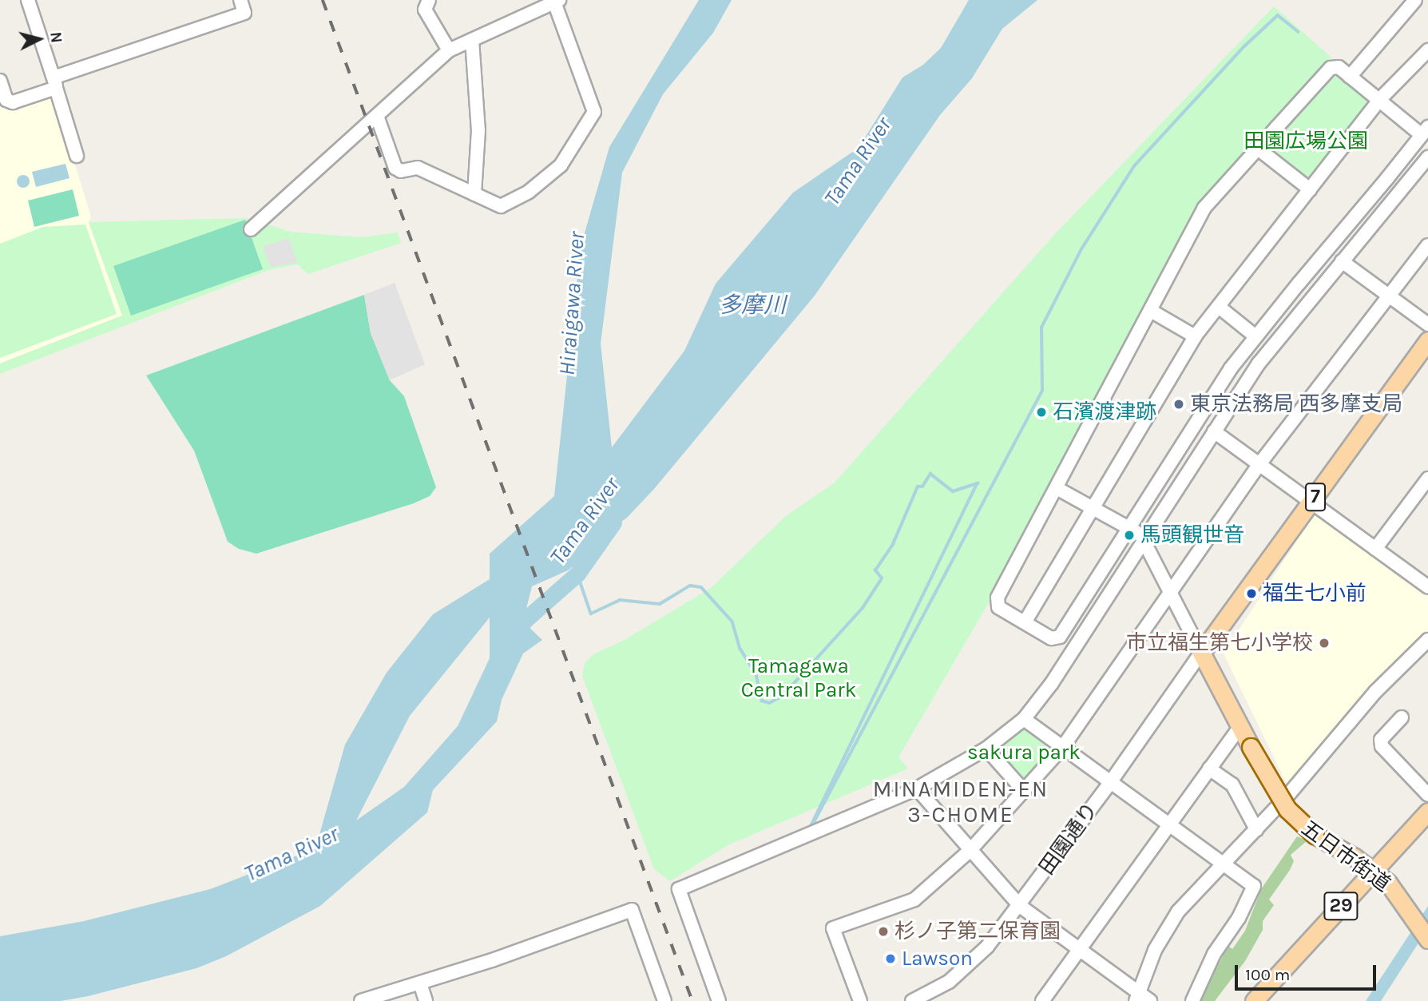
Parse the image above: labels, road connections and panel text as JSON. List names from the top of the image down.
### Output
{
  "streets": {
    "main road": ["7", "五日市街道", "29"],
    "street": ["田園通り"]
  },
  "crossings": [
    ["7", "田園通り"],
    ["7", "五日市街道"],
    ["田園通り", "五日市街道"],
    ["五日市街道", "29"]
  ],
  "districts": ["MINAMIDEN-EN 3-CHOME"],
  "water": ["Tama River", "Hiraigawa River", "多摩川"],
  "parks": ["田園広場公園", "Tamagawa Central Park", "sakura park"],
  "places": [
    "東京法務局 西多摩支局",
    "石濱渡津跡",
    "馬頭観世音",
    "福生七小前",
    "市立福生第七小学校",
    "杉ノ子第二保育園",
    "Lawson"
  ],
  "scale_bar": "100 m",
  "north": "right"
}
